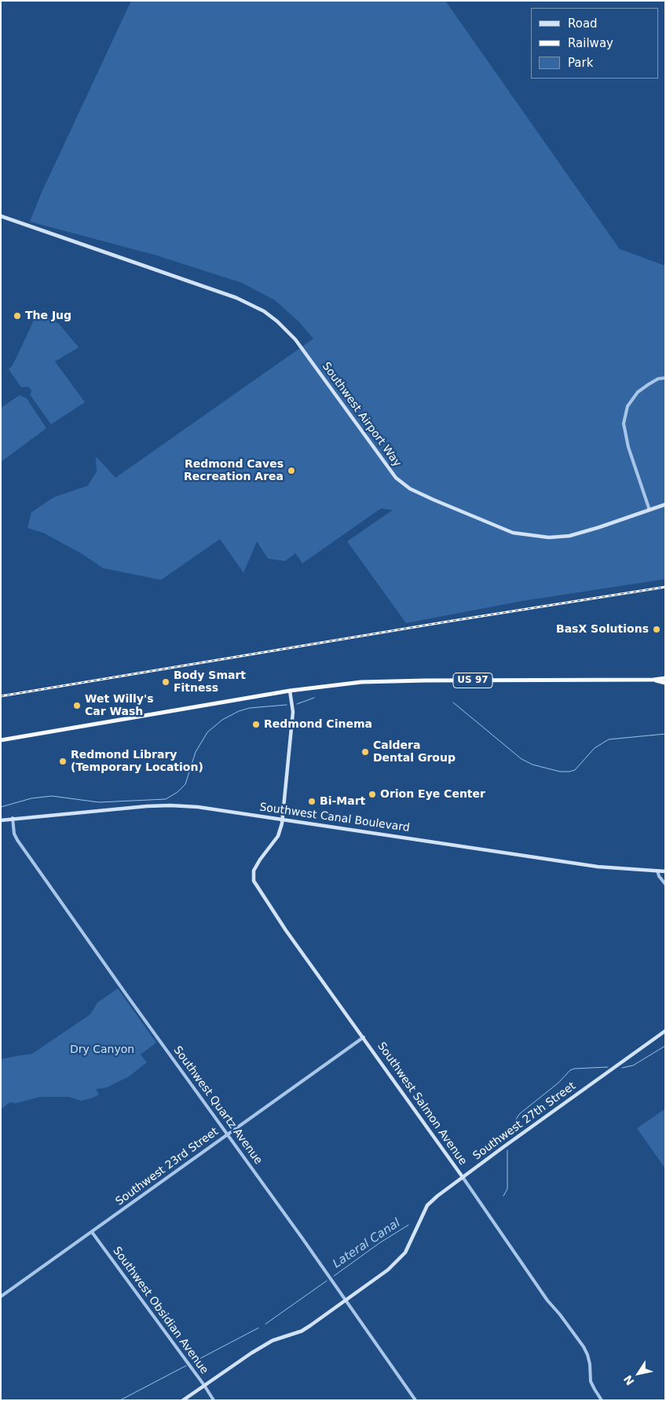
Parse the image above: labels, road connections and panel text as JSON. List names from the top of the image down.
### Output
{
  "streets": {
    "highway": ["US 97"],
    "main road": [
      "Southwest Airport Way",
      "Southwest Canal Boulevard",
      "Southwest Salmon Avenue",
      "Southwest 27th Street"
    ],
    "street": ["Southwest Quartz Avenue", "Southwest 23rd Street", "Southwest Obsidian Avenue"]
  },
  "crossings": [
    ["US 97", "Southwest Salmon Avenue"],
    ["Southwest Canal Boulevard", "Southwest Salmon Avenue"],
    ["Southwest Canal Boulevard", "Southwest Quartz Avenue"],
    ["Southwest Salmon Avenue", "Southwest 27th Street"],
    ["Southwest Salmon Avenue", "Southwest 23rd Street"],
    ["Southwest Quartz Avenue", "Southwest 27th Street"],
    ["Southwest Quartz Avenue", "Southwest 23rd Street"],
    ["Southwest 27th Street", "Southwest Obsidian Avenue"],
    ["Southwest 23rd Street", "Southwest Obsidian Avenue"]
  ],
  "water": ["Lateral Canal"],
  "parks": ["Dry Canyon"],
  "places": [
    "The Jug",
    "Redmond Caves Recreation Area",
    "BasX Solutions",
    "Body Smart Fitness",
    "Wet Willy's Car Wash",
    "Redmond Cinema",
    "Caldera Dental Group",
    "Redmond Library (Temporary Location)",
    "Orion Eye Center",
    "Bi-Mart"
  ],
  "legend": ["Road", "Railway", "Park"],
  "north": "bottom left"
}
